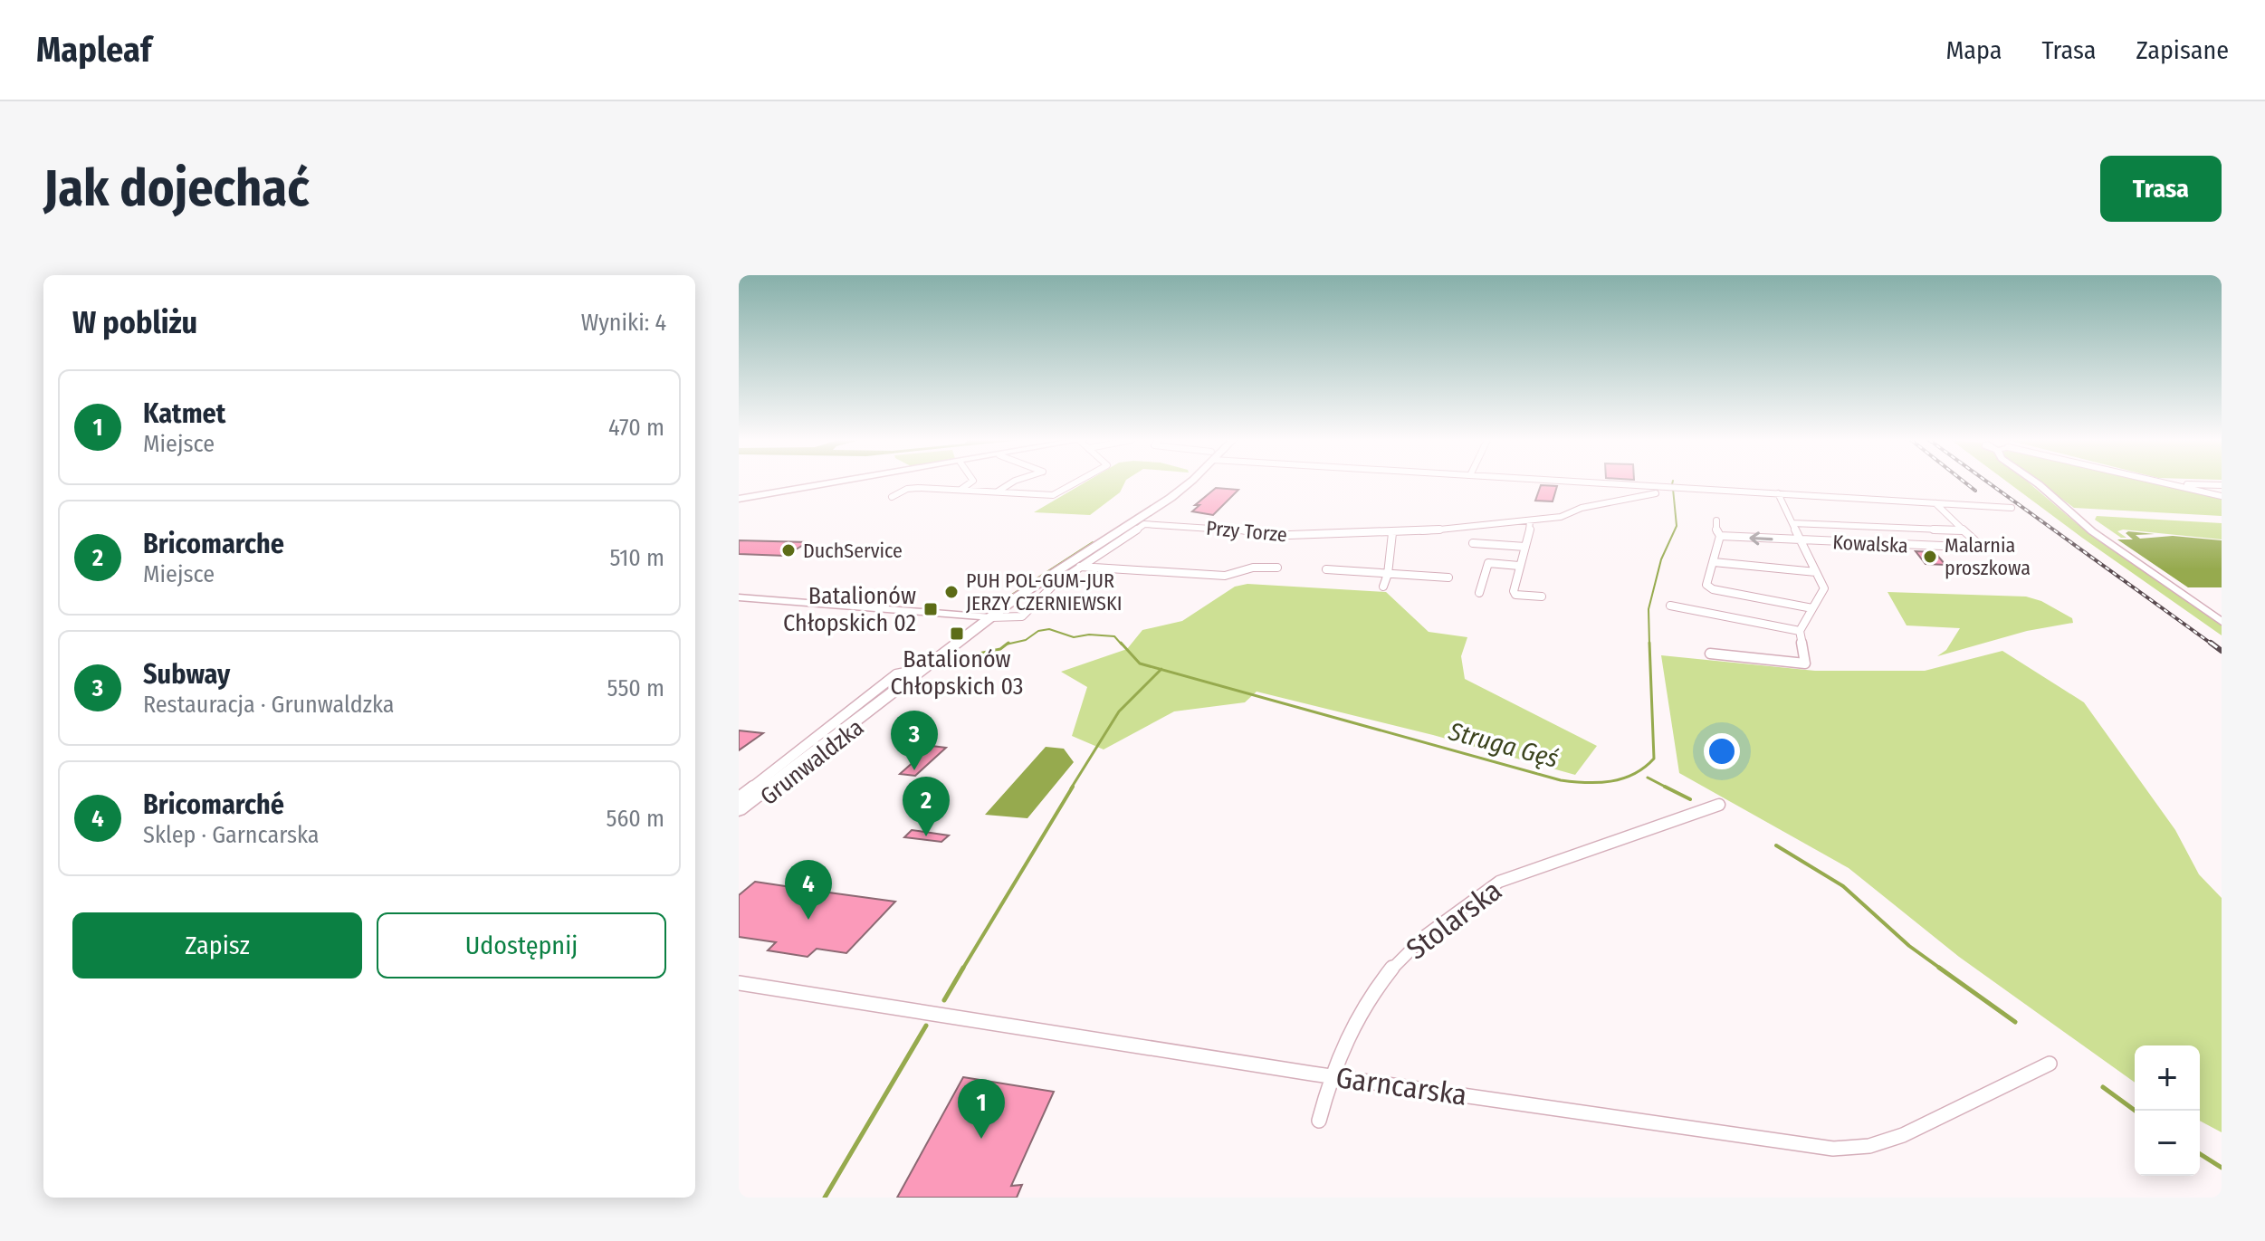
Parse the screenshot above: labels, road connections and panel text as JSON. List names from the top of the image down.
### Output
{
  "streets": {
    "main road": ["Grunwaldzka"],
    "street": [
      "Przy Torze",
      "Kowalska",
      "Stolarska",
      "Garncarska"
    ]
  },
  "crossings": [
    ["Przy Torze", "Grunwaldzka"],
    ["Stolarska", "Garncarska"]
  ],
  "water": ["Struga Gęś"],
  "places": {
    "other": ["DuchService", "Malarnia proszkowa", "PUH POL-GUM-JUR JERZY CZERNIEWSKI"],
    "transit": ["Batalionów Chłopskich 02", "Batalionów Chłopskich 03"]
  },
  "page": {
    "header": "Mapleaf",
    "nav": ["Mapa", "Trasa", "Zapisane"],
    "buttons": [
      "Trasa",
      ["Zapisz", "Udostępnij"]
    ],
    "title": "Jak dojechać",
    "heading": ["W pobliżu", "Wyniki: 4"],
    "list": [
      {
        "mark": "1",
        "name": "Katmet",
        "note": "Miejsce",
        "value": "470 m"
      },
      {
        "mark": "2",
        "name": "Bricomarche",
        "note": "Miejsce",
        "value": "510 m"
      },
      {
        "mark": "3",
        "name": "Subway",
        "note": "Restauracja · Grunwaldzka",
        "value": "550 m"
      },
      {
        "mark": "4",
        "name": "Bricomarché",
        "note": "Sklep · Garncarska",
        "value": "560 m"
      }
    ],
    "pins": [
      "3",
      "2",
      "4",
      "1"
    ],
    "map_buttons": ["+", "−"]
  }
}
